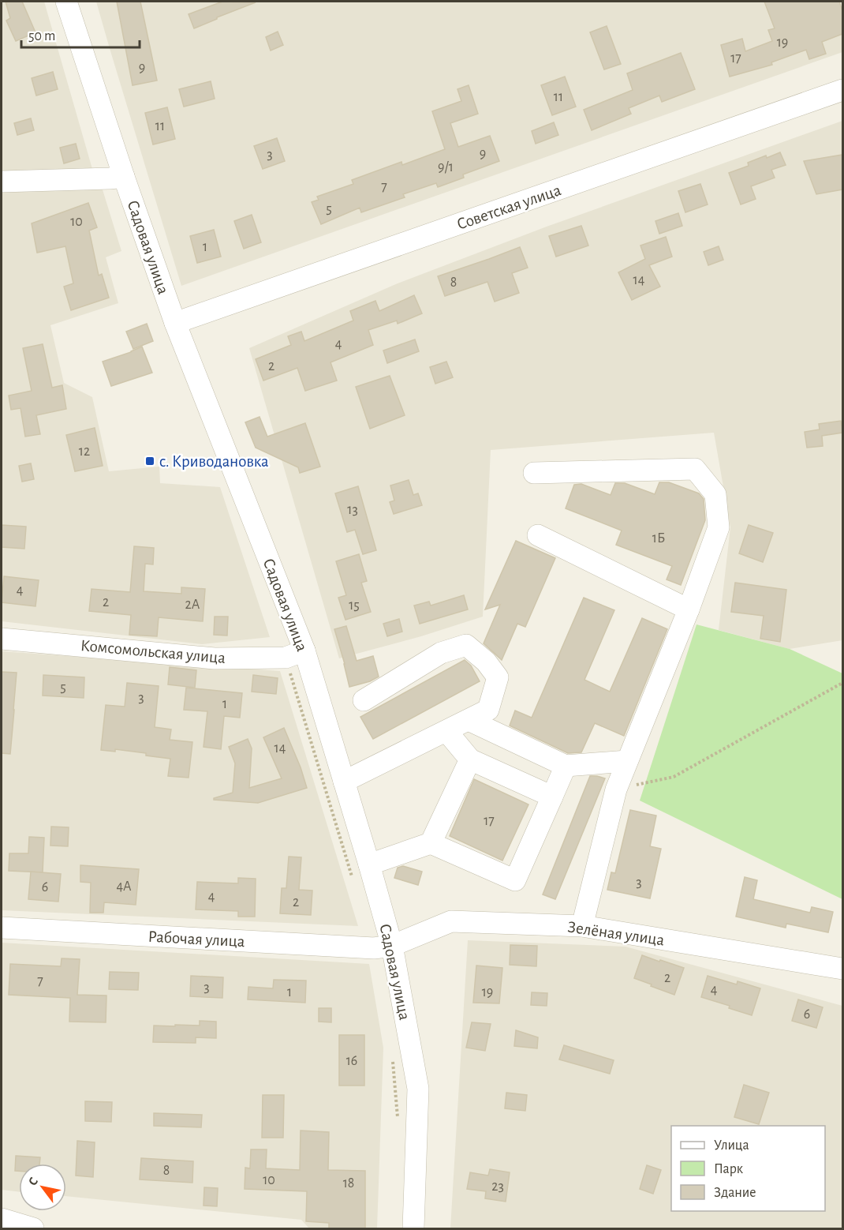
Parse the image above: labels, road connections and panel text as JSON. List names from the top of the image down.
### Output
{
  "streets": {
    "street": [
      "Советская улица",
      "Садовая улица",
      "Комсомольская улица",
      "Зелёная улица",
      "Рабочая улица"
    ]
  },
  "crossings": [
    ["Советская улица", "Садовая улица"],
    ["Садовая улица", "Комсомольская улица"],
    ["Садовая улица", "Зелёная улица"],
    ["Садовая улица", "Рабочая улица"],
    ["Зелёная улица", "Рабочая улица"]
  ],
  "places": {
    "transit": ["с. Криводановка"]
  },
  "house_numbers": [
    "19",
    "17",
    "9",
    "11",
    "11",
    "9",
    "3",
    "9/1",
    "7",
    "5",
    "10",
    "1",
    "14",
    "8",
    "4",
    "2",
    "12",
    "13",
    "1Б",
    "4",
    "2",
    "2А",
    "15",
    "5",
    "3",
    "1",
    "14",
    "17",
    "3",
    "4А",
    "6",
    "4",
    "2",
    "2",
    "7",
    "3",
    "4",
    "1",
    "19",
    "6",
    "16",
    "8",
    "10",
    "18",
    "23"
  ],
  "legend": ["Улица", "Парк", "Здание"],
  "scale_bar": "50 m",
  "north": "top left"
}
